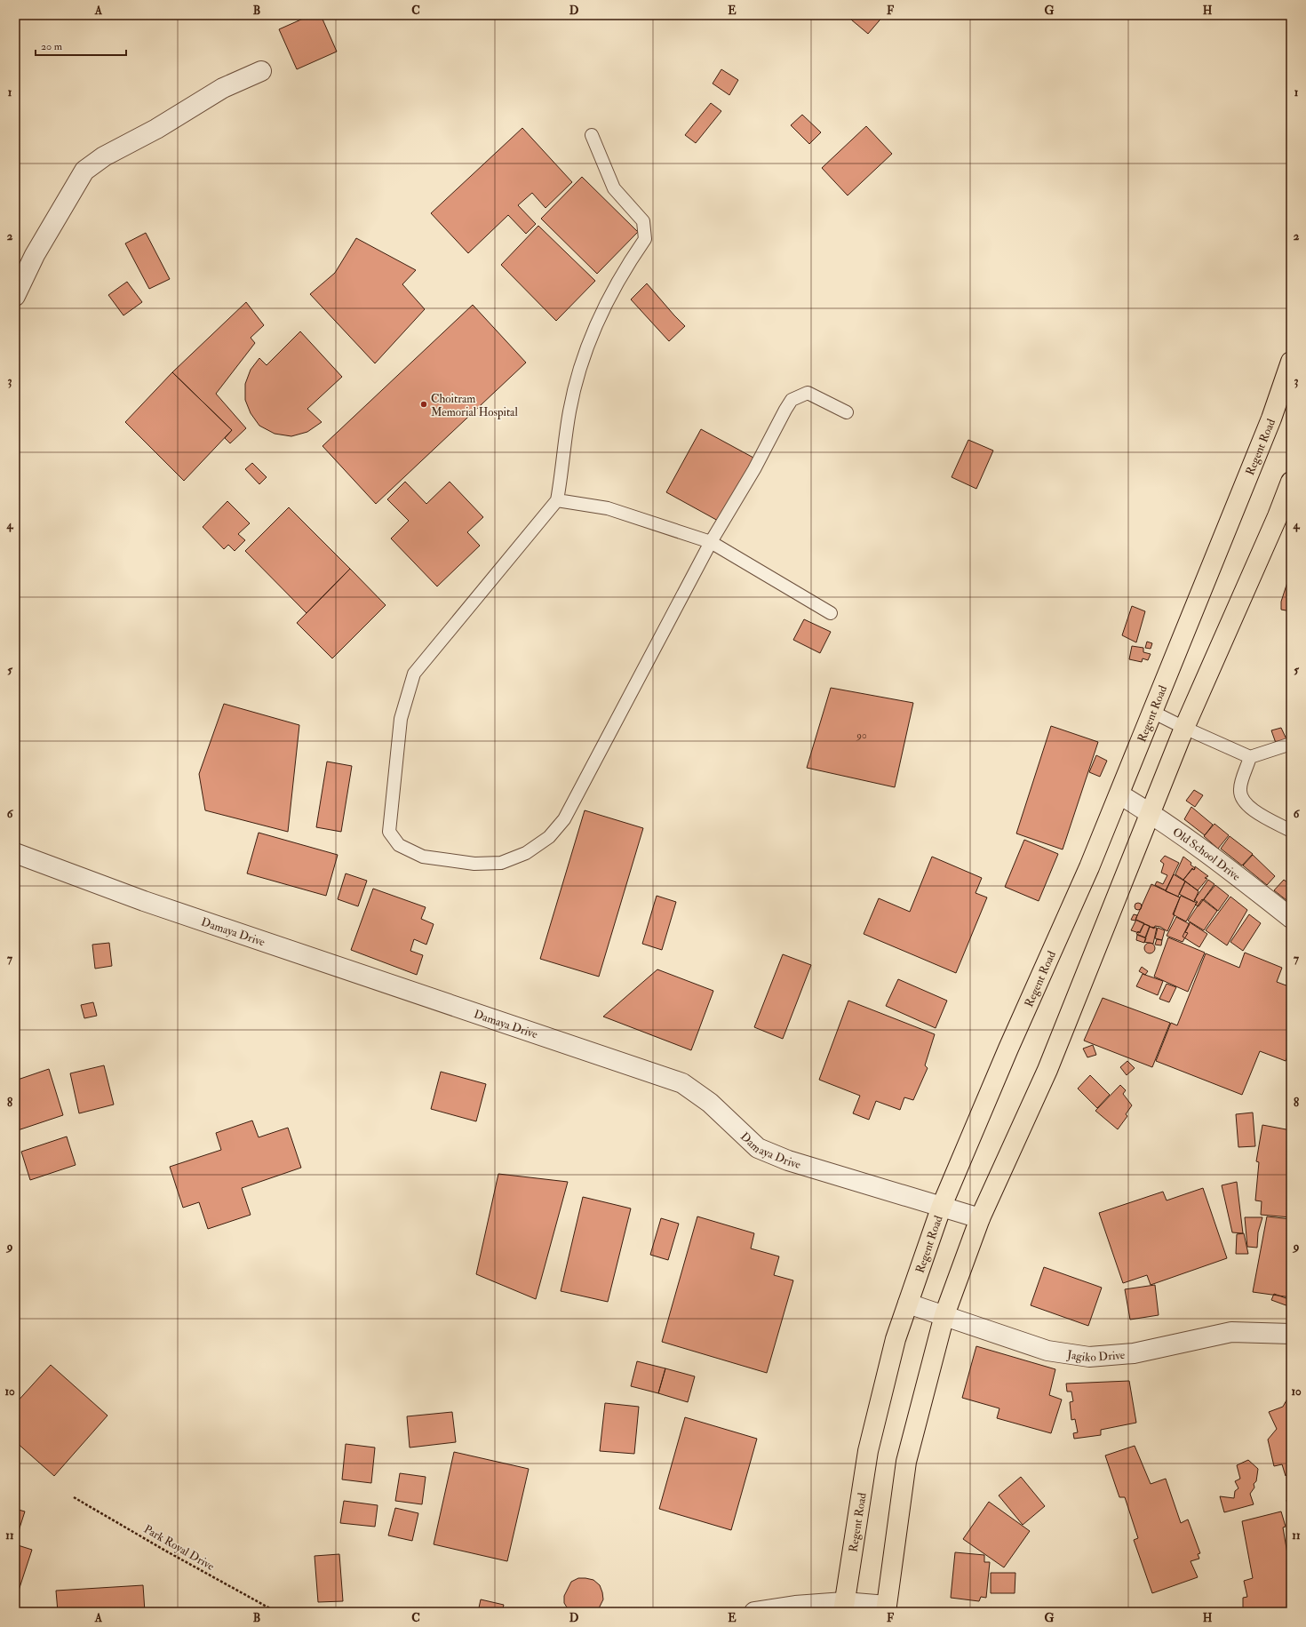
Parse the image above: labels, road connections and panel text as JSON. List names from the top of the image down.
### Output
{
  "streets": {
    "main road": ["Regent Road"],
    "street": ["Old School Drive", "Damaya Drive", "Jagiko Drive"],
    "path": ["Park Royal Drive"]
  },
  "crossings": [
    ["Regent Road", "Old School Drive"],
    ["Regent Road", "Damaya Drive"],
    ["Regent Road", "Jagiko Drive"]
  ],
  "places": ["Choitram Memorial Hospital"],
  "house_numbers": ["90"],
  "scale_bar": "20 m",
  "grid": {
    "columns": [
      "A",
      "B",
      "C",
      "D",
      "E",
      "F",
      "G",
      "H"
    ],
    "rows": [
      "1",
      "2",
      "3",
      "4",
      "5",
      "6",
      "7",
      "8",
      "9",
      "10",
      "11"
    ]
  }
}
